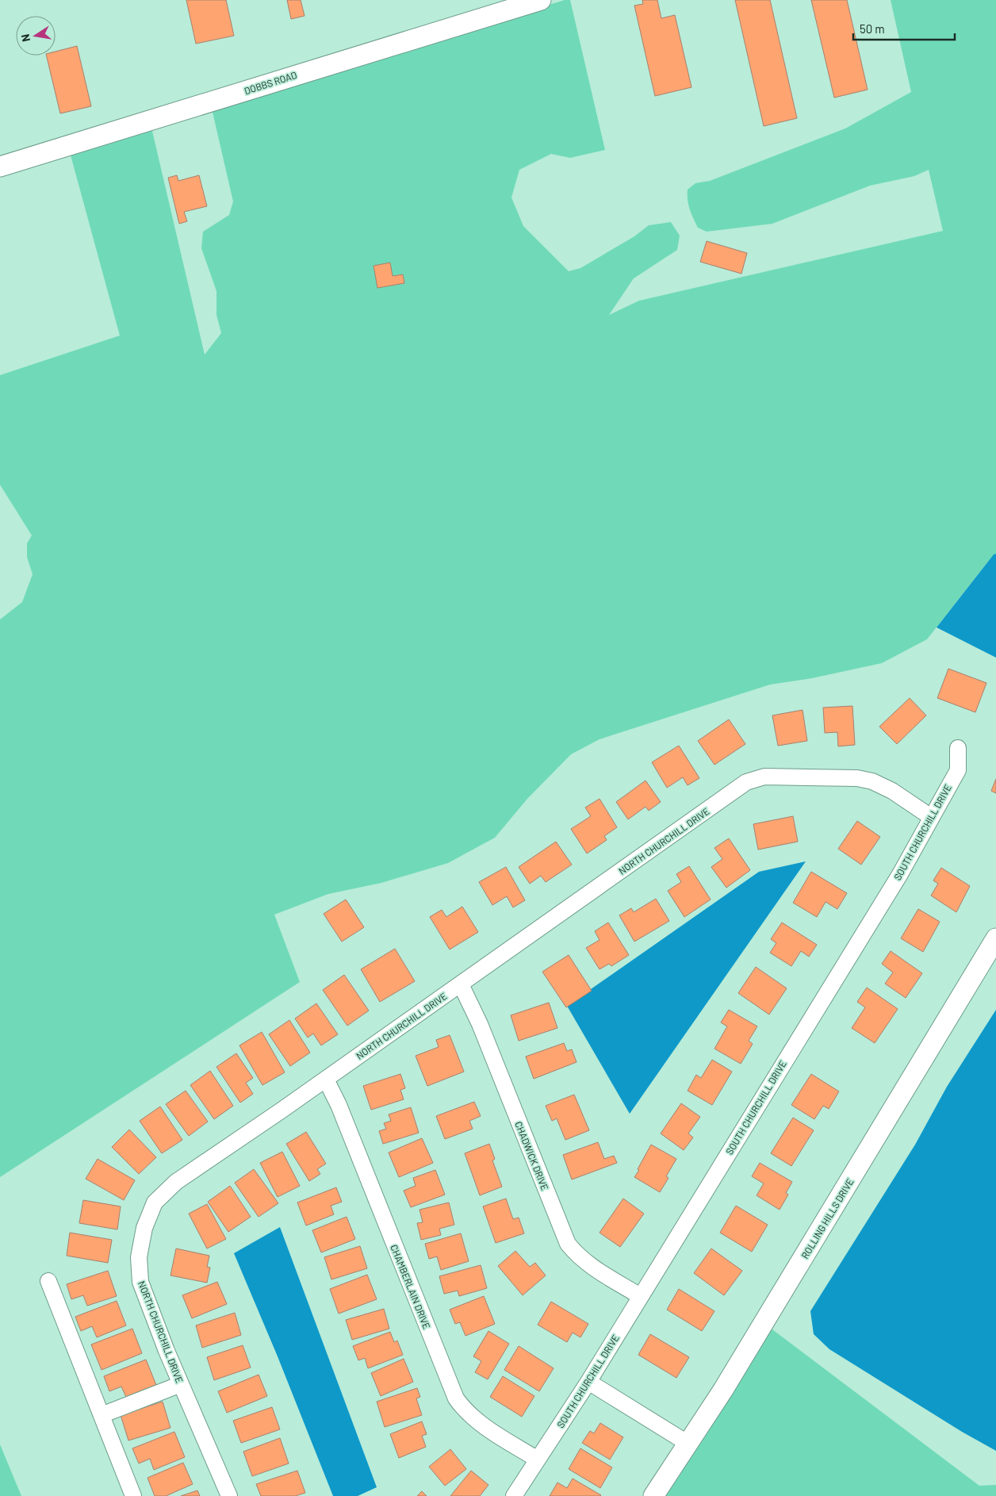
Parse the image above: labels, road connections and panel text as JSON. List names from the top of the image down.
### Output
{
  "streets": {
    "street": [
      "DOBBS ROAD",
      "SOUTH CHURCHILL DRIVE",
      "NORTH CHURCHILL DRIVE",
      "CHADWICK DRIVE",
      "ROLLING HILLS DRIVE",
      "CHAMBERLAIN DRIVE"
    ]
  },
  "crossings": [
    ["SOUTH CHURCHILL DRIVE", "NORTH CHURCHILL DRIVE"],
    ["SOUTH CHURCHILL DRIVE", "CHADWICK DRIVE"],
    ["SOUTH CHURCHILL DRIVE", "CHAMBERLAIN DRIVE"],
    ["NORTH CHURCHILL DRIVE", "CHADWICK DRIVE"],
    ["NORTH CHURCHILL DRIVE", "CHAMBERLAIN DRIVE"]
  ],
  "scale_bar": "50 m",
  "north": "left"
}
